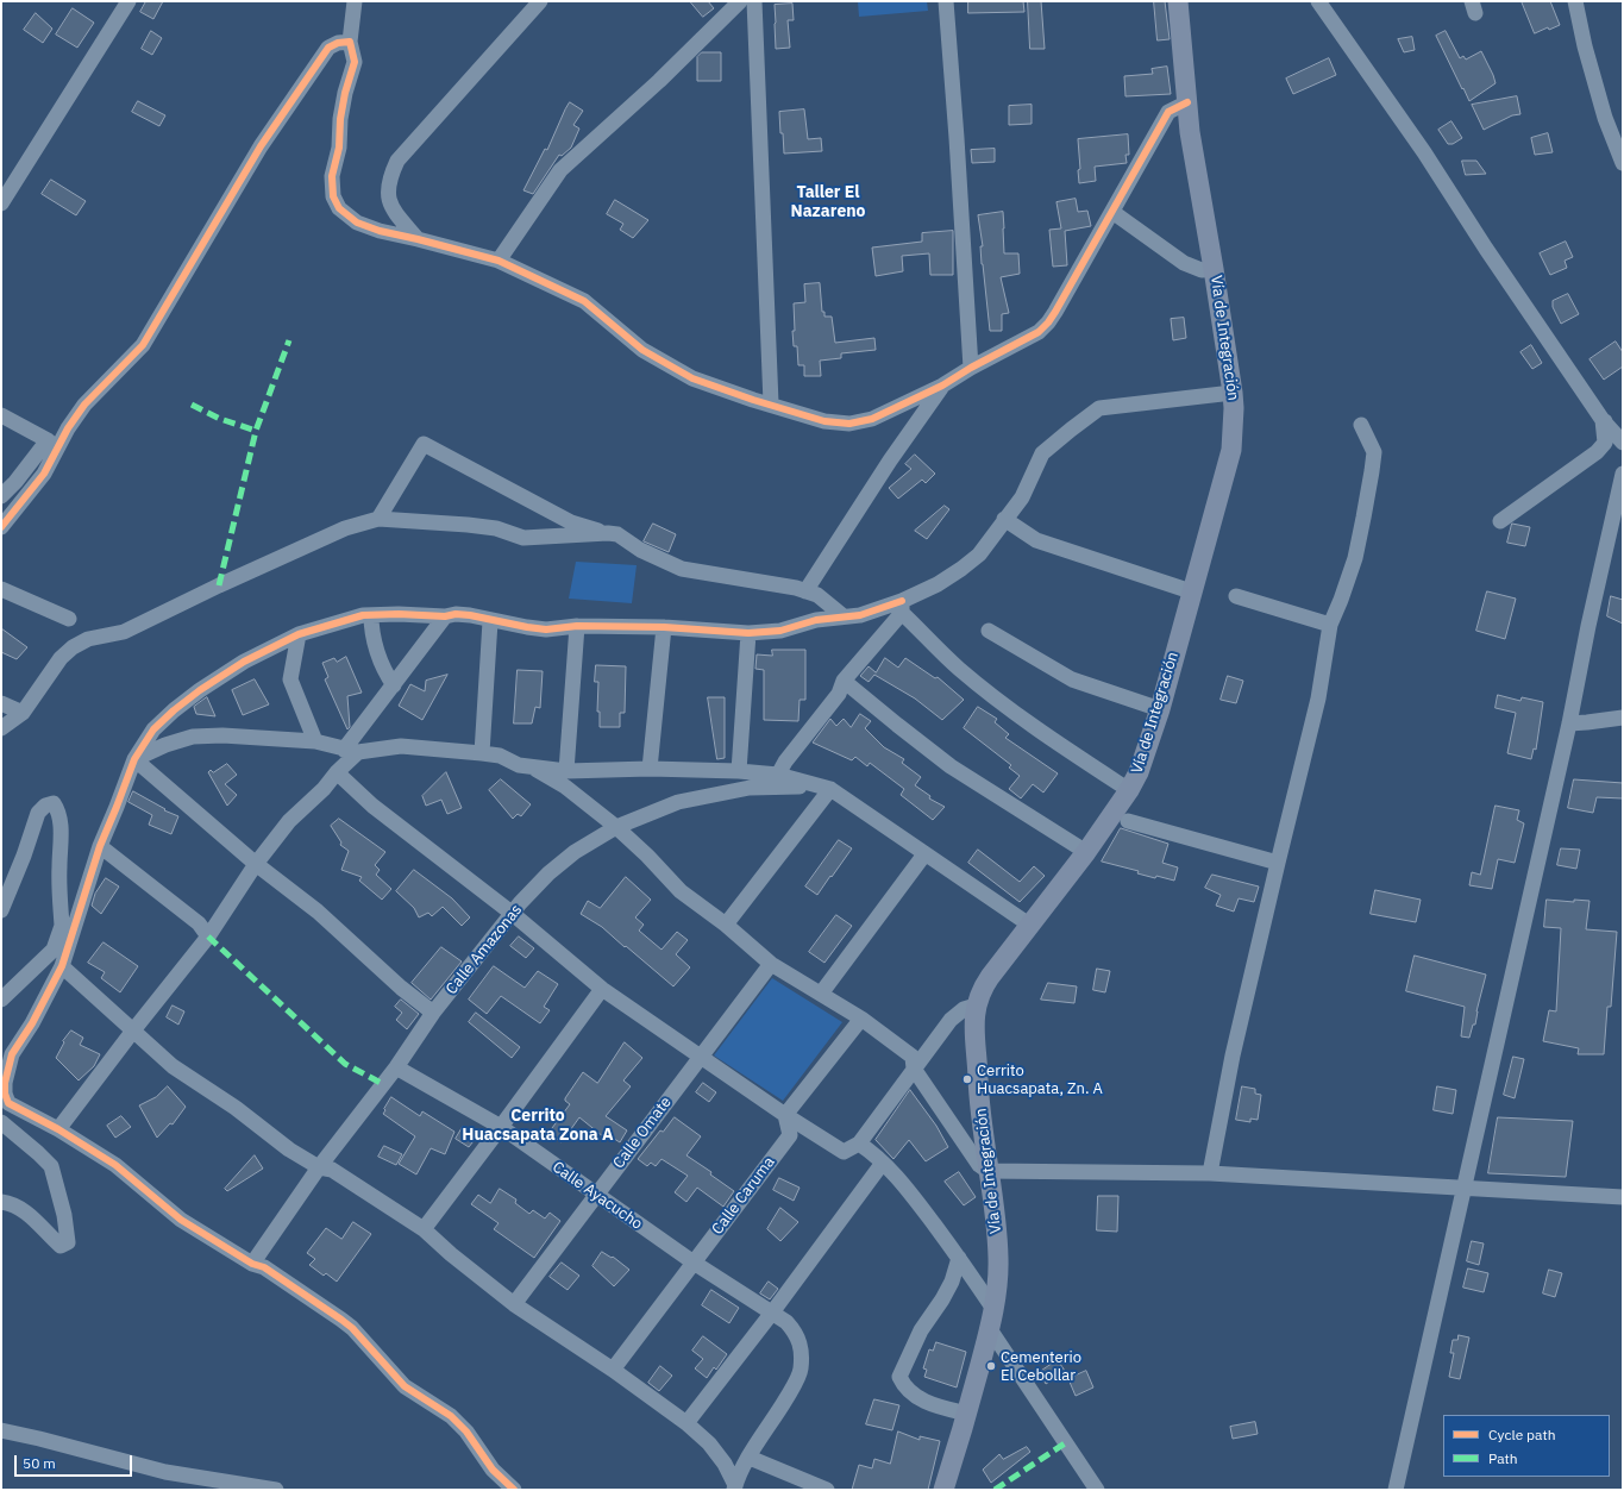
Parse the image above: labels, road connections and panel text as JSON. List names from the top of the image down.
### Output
{
  "streets": {
    "main road": ["Vía de Integración"],
    "street": [
      "Calle Amazonas",
      "Calle Omate",
      "Calle Ayacucho",
      "Calle Caruma"
    ]
  },
  "crossings": [
    ["Calle Amazonas", "Calle Ayacucho"],
    ["Calle Omate", "Calle Ayacucho"],
    ["Calle Ayacucho", "Calle Caruma"]
  ],
  "districts": ["Taller El Nazareno", "Cerrito Huacsapata Zona A"],
  "places": ["Cerrito Huacsapata, Zn. A", "Cementerio El Cebollar"],
  "legend": ["Cycle path", "Path"],
  "scale_bar": "50 m"
}
